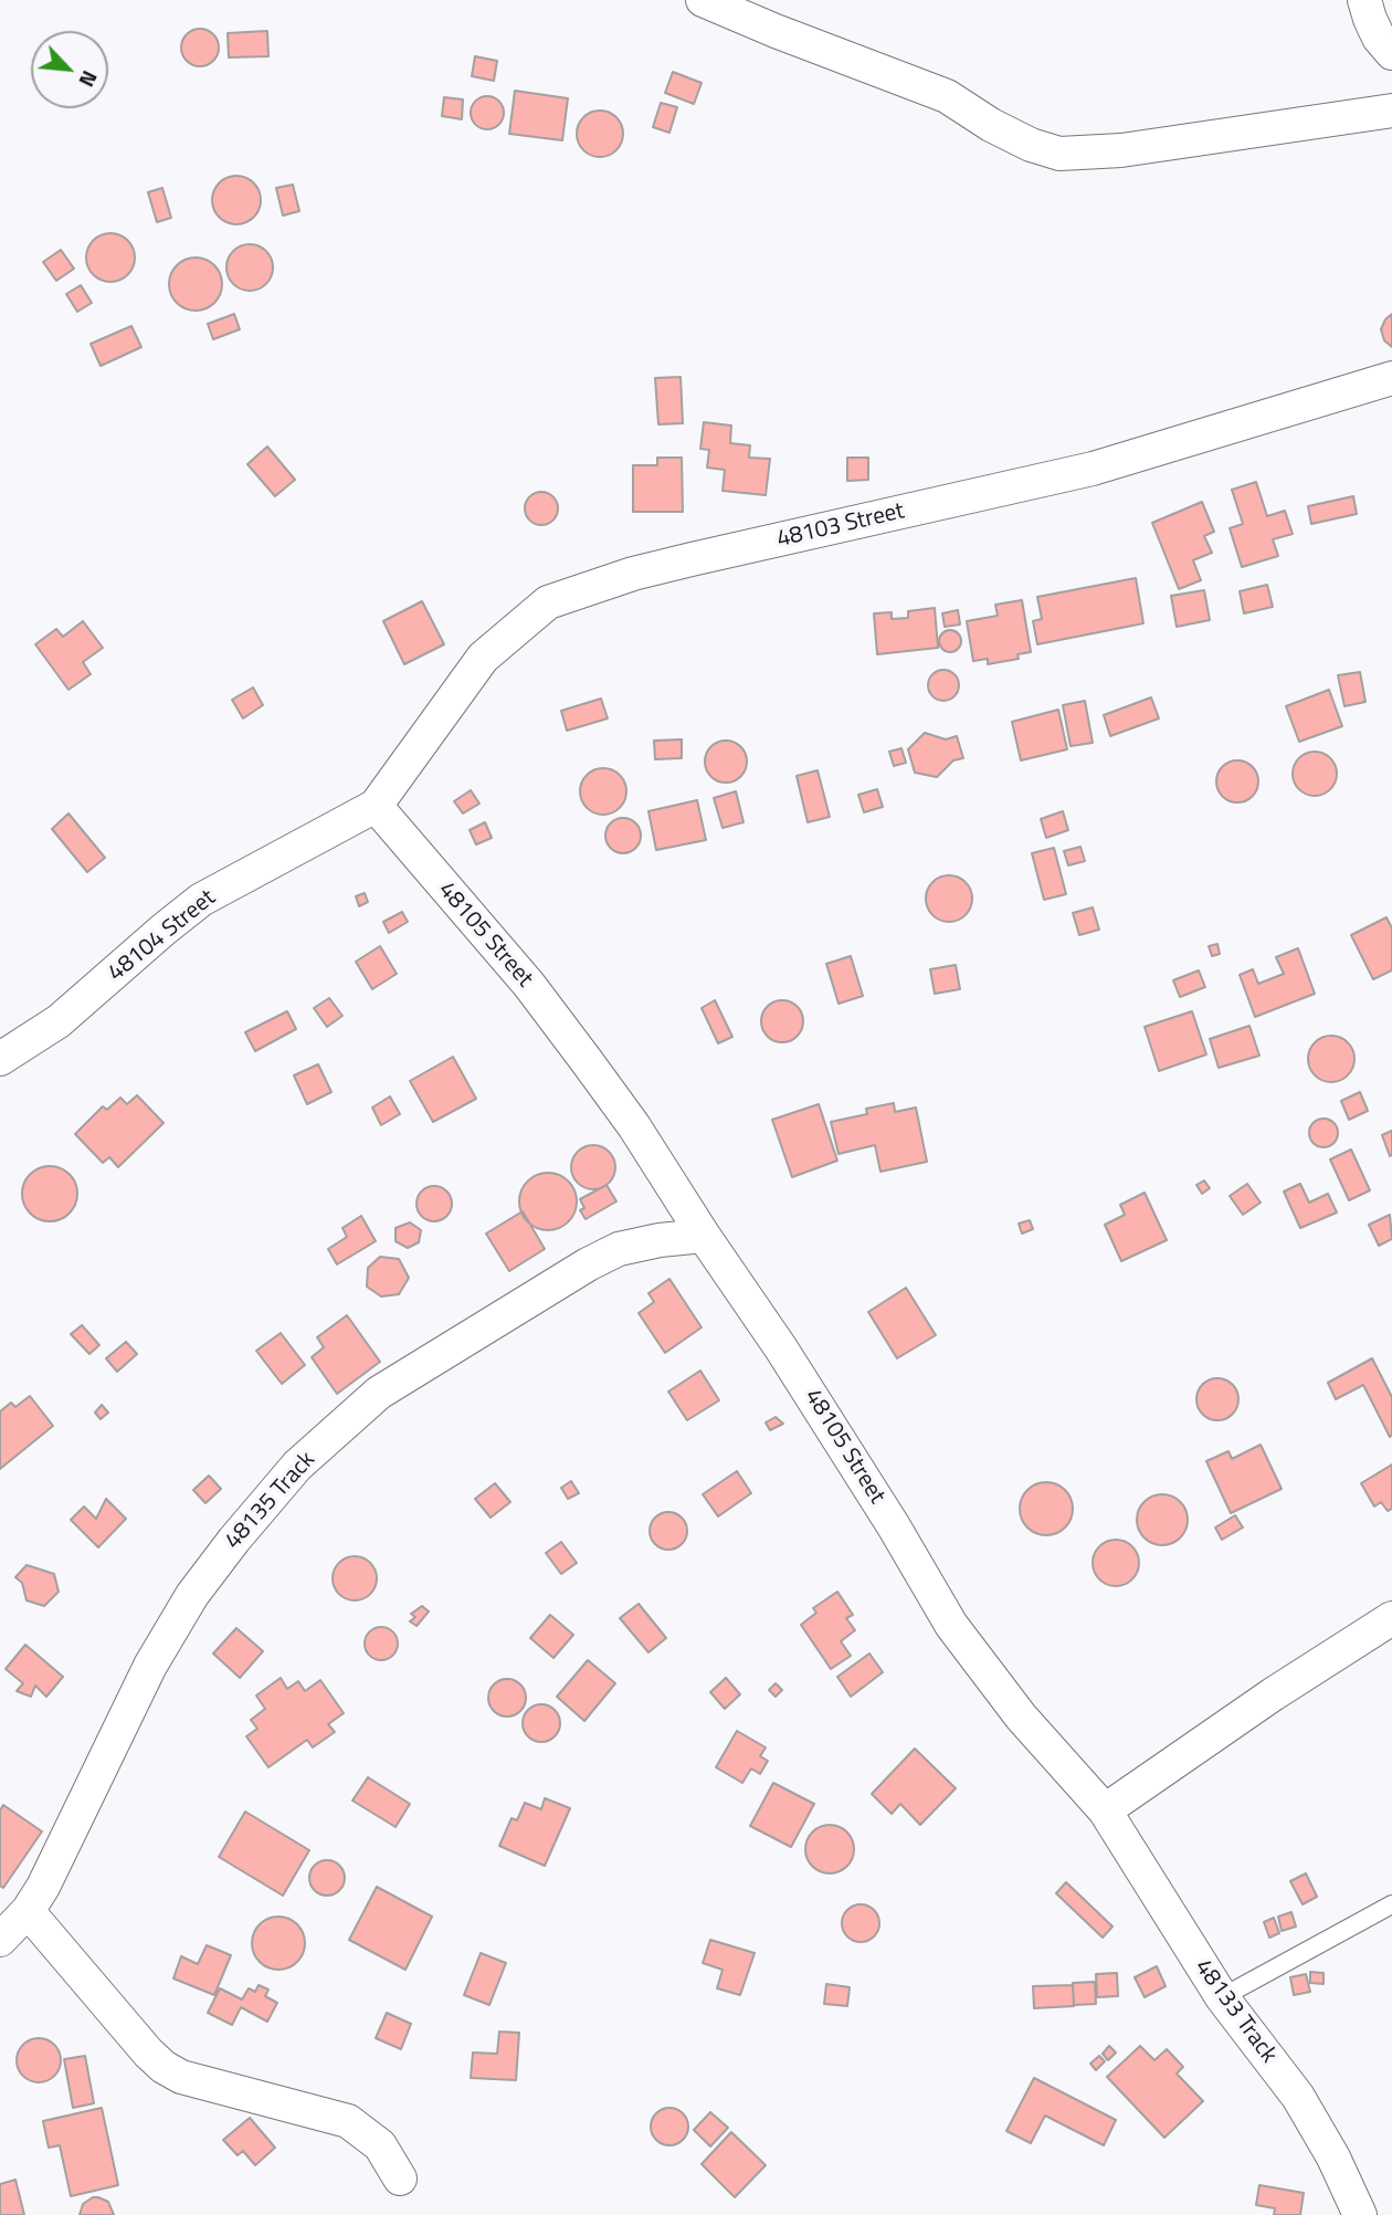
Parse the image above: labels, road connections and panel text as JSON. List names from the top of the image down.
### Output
{
  "streets": {
    "street": [
      "48103 Street",
      "48105 Street",
      "48104 Street",
      "48135 Track",
      "48133 Track"
    ]
  },
  "crossings": [
    ["48103 Street", "48105 Street"],
    ["48103 Street", "48104 Street"],
    ["48105 Street", "48104 Street"],
    ["48105 Street", "48135 Track"],
    ["48105 Street", "48133 Track"]
  ],
  "north": "bottom right"
}
